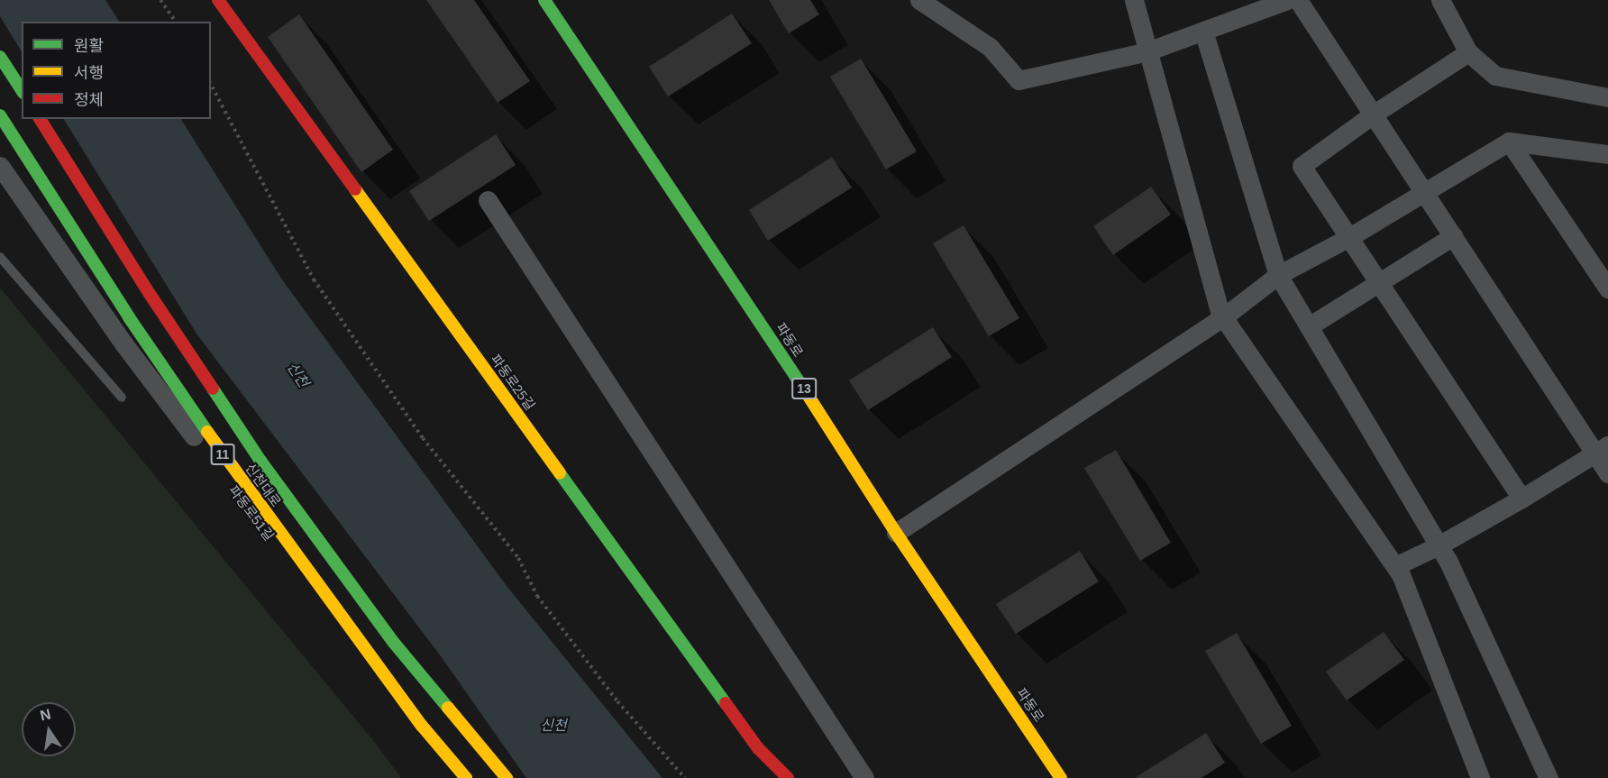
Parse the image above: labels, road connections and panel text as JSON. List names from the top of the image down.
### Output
{
  "streets": {
    "main road": [
      "파동로",
      "파동로25길",
      "13",
      "11",
      "신천대로"
    ],
    "street": ["파동로51길"]
  },
  "water": ["신천"],
  "legend": ["원활", "서행", "정체"],
  "north": "top"
}
